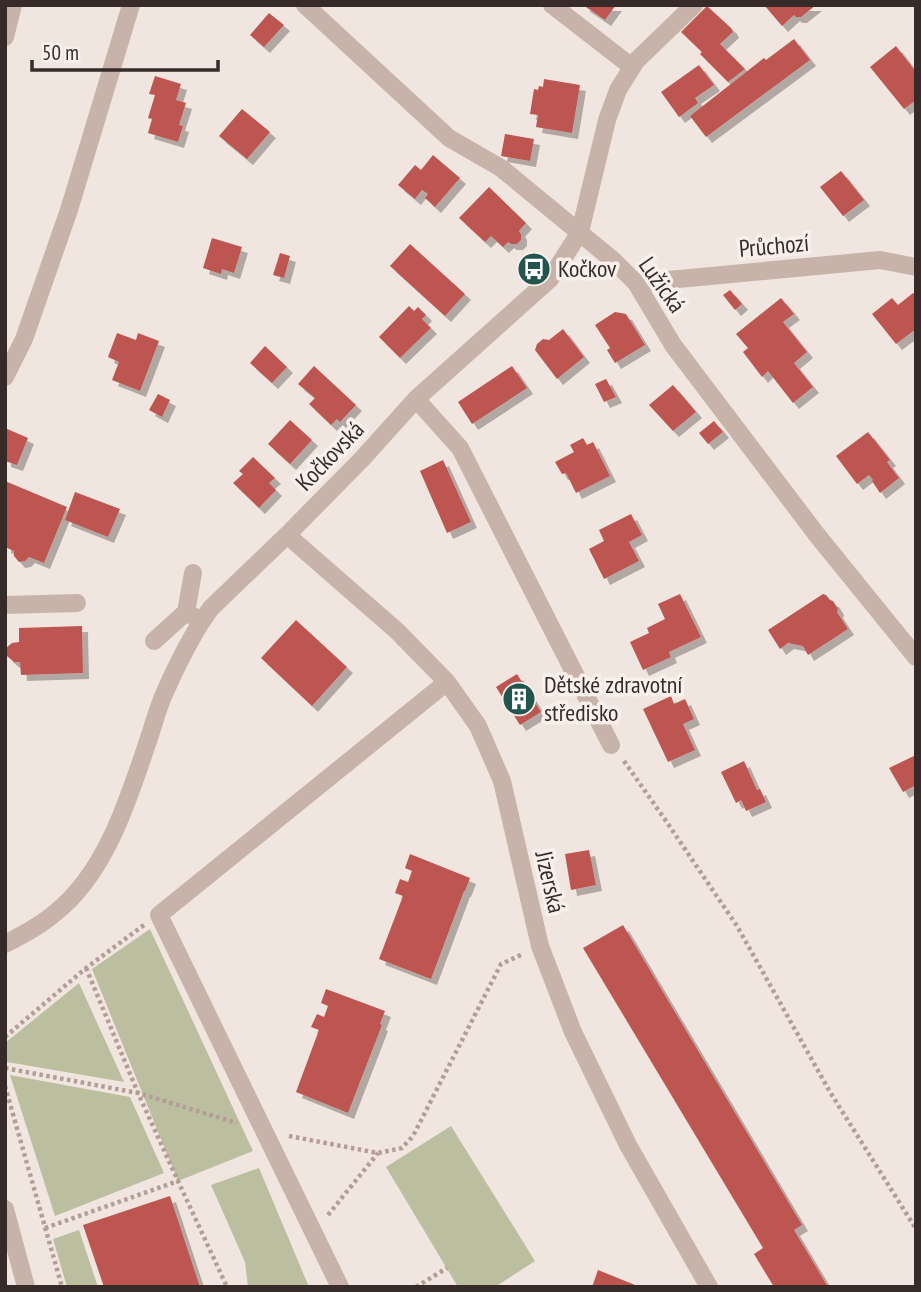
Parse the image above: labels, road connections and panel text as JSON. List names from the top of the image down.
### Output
{
  "streets": {
    "street": [
      "Průchozí",
      "Lužická",
      "Kočkovská",
      "Jizerská"
    ]
  },
  "crossings": [
    ["Průchozí", "Lužická"],
    ["Lužická", "Kočkovská"],
    ["Kočkovská", "Jizerská"]
  ],
  "places": {
    "bus stop": ["Kočkov"],
    "building": ["Dětské zdravotní středisko"]
  },
  "scale_bar": "50 m"
}
